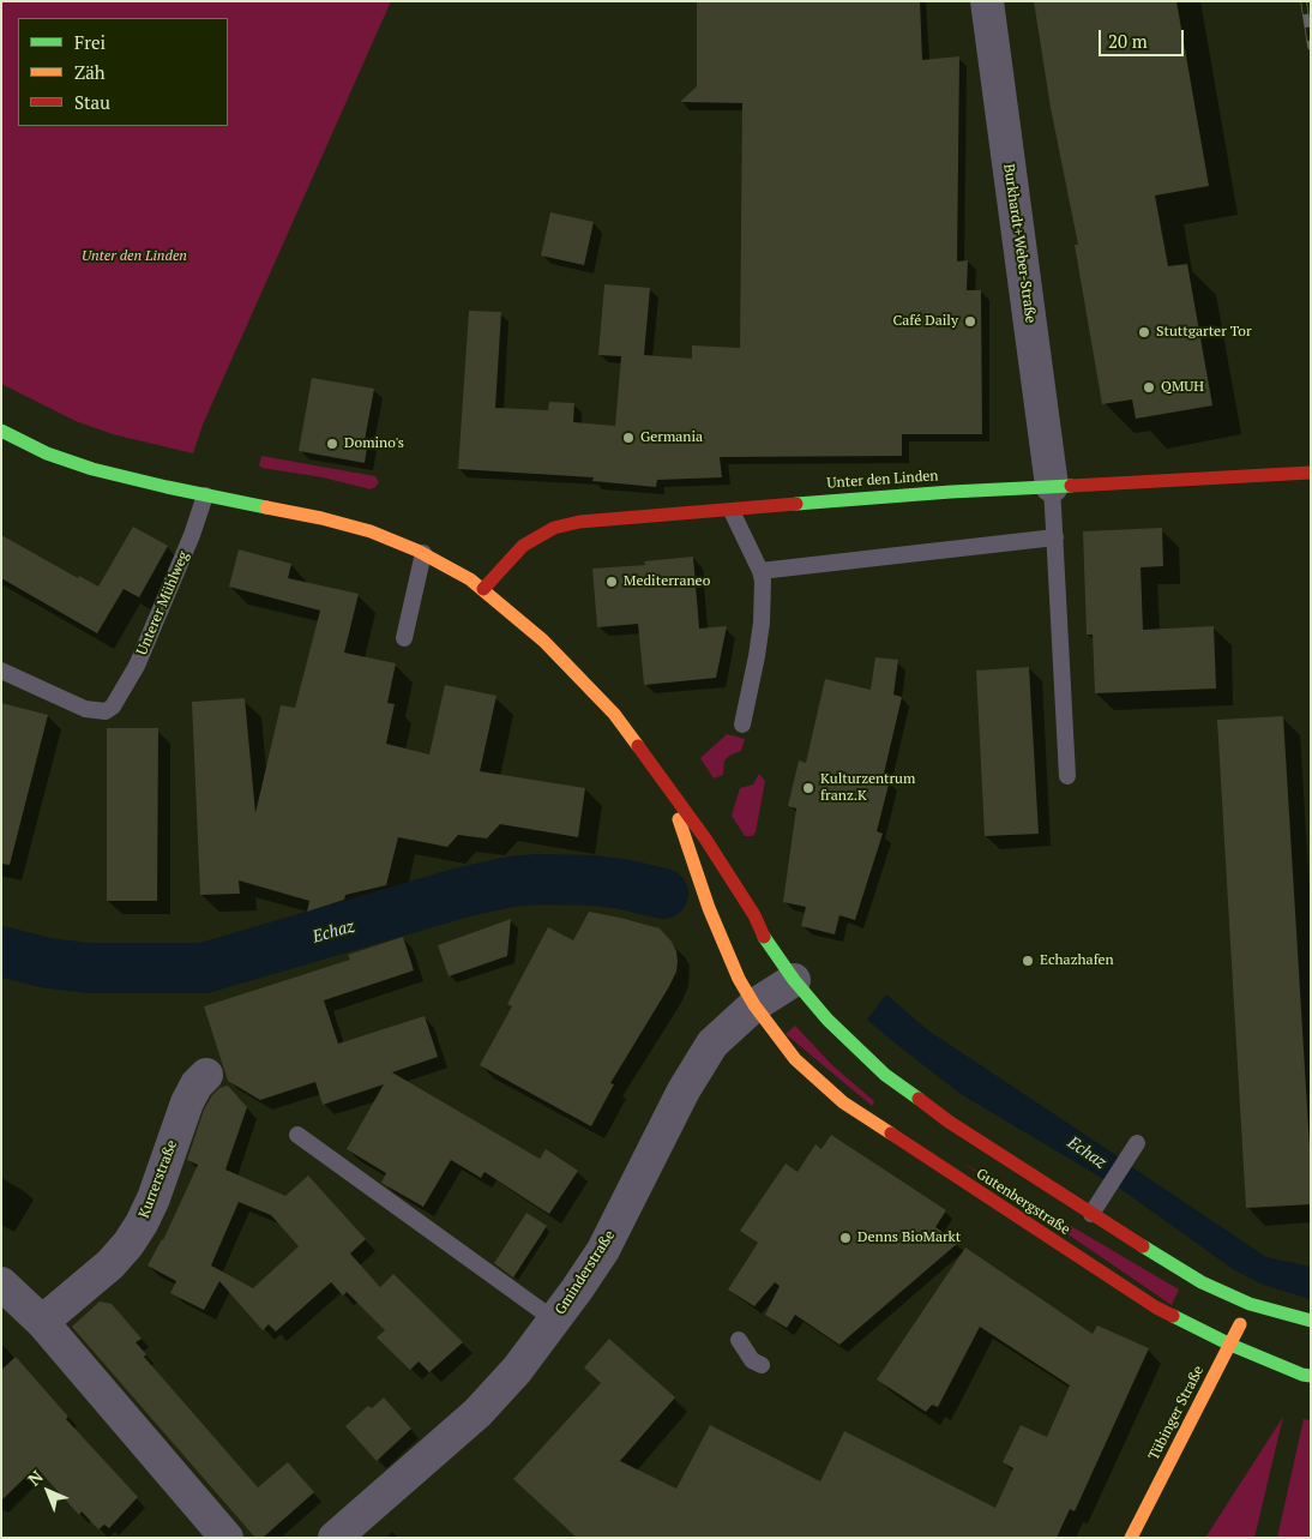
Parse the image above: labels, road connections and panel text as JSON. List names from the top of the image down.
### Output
{
  "streets": {
    "main road": ["Unter den Linden", "Gutenbergstraße", "Tübinger Straße"],
    "street": ["Burkhardt+Weber-Straße", "Kurrerstraße", "Gminderstraße"],
    "lane": ["Unterer Mühlweg"]
  },
  "crossings": [
    ["Burkhardt+Weber-Straße", "Unter den Linden"],
    ["Gutenbergstraße", "Gminderstraße"],
    ["Gutenbergstraße", "Tübinger Straße"]
  ],
  "water": ["Echaz"],
  "parks": ["Unter den Linden"],
  "places": [
    "Café Daily",
    "Stuttgarter Tor",
    "QMUH",
    "Germania",
    "Domino's",
    "Mediterraneo",
    "Kulturzentrum franz.K",
    "Echazhafen",
    "Denns BioMarkt"
  ],
  "legend": ["Frei", "Zäh", "Stau"],
  "scale_bar": "20 m",
  "north": "top left"
}
